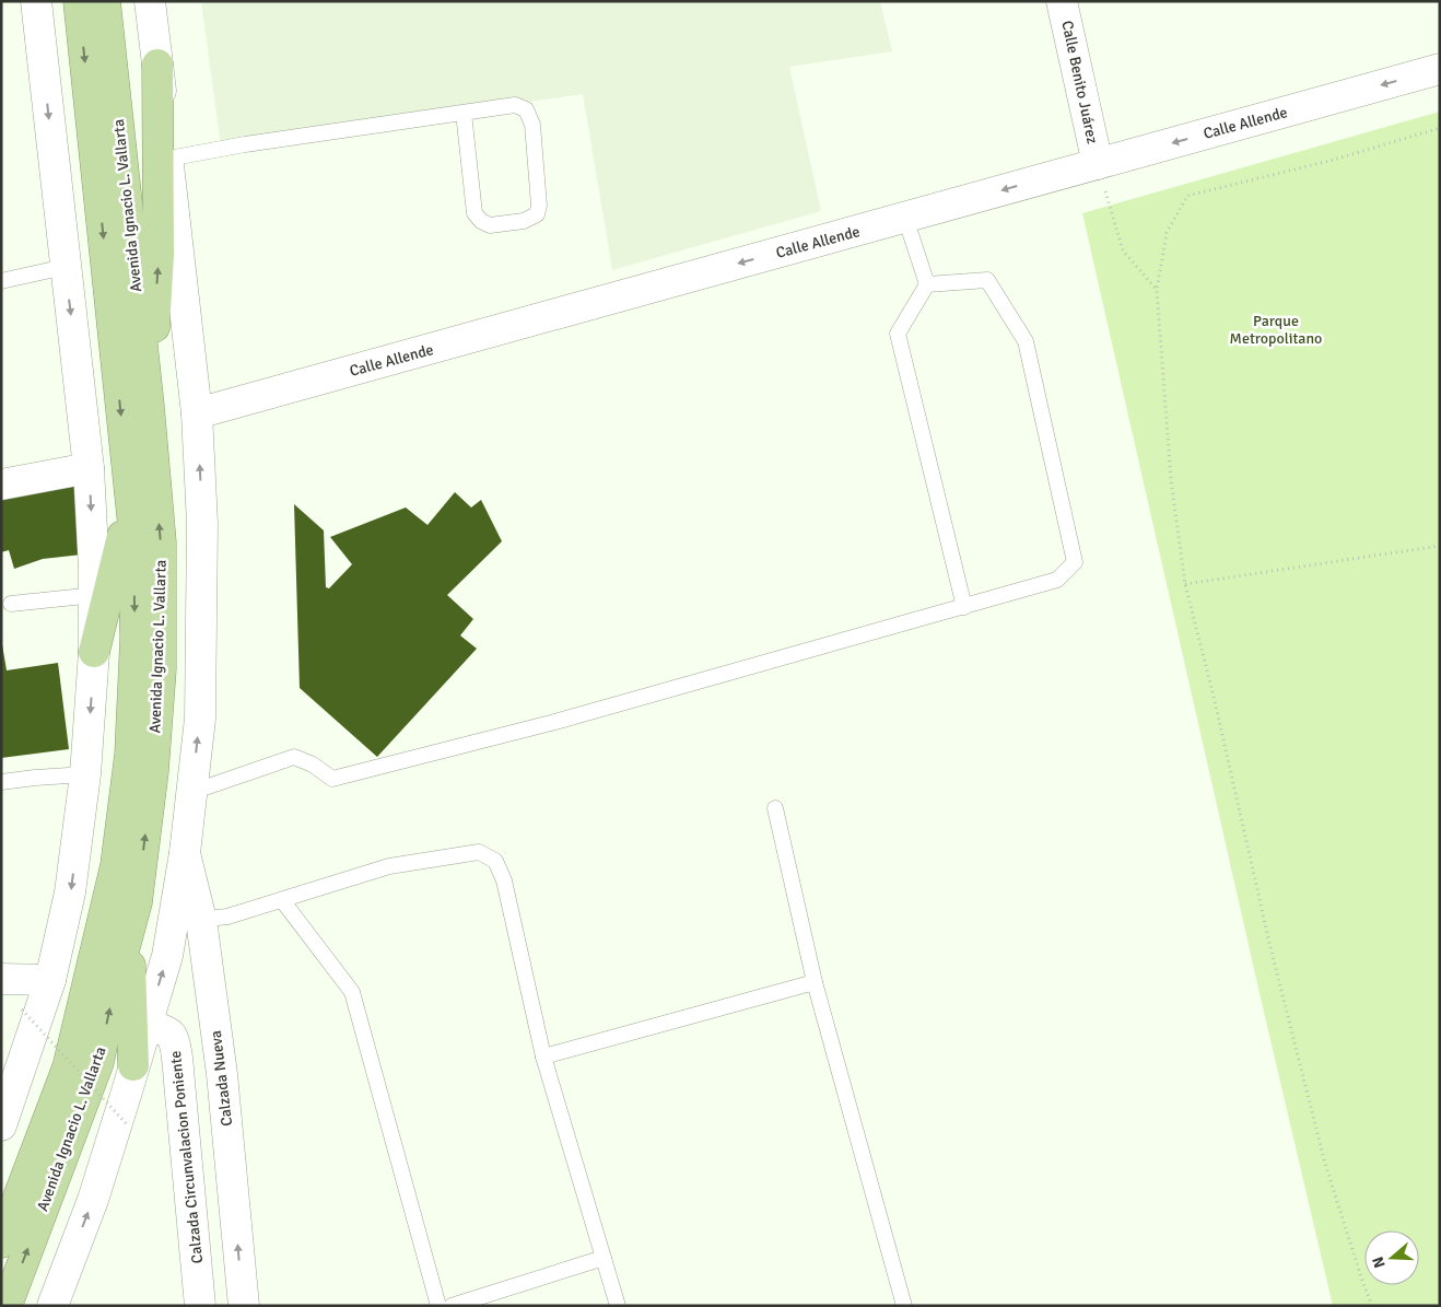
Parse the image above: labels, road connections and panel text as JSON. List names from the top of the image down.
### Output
{
  "streets": {
    "highway": ["Avenida Ignacio L. Vallarta"],
    "street": [
      "Calle Benito Juárez",
      "Calle Allende",
      "Calzada Nueva",
      "Calzada Circunvalacion Poniente"
    ]
  },
  "crossings": [
    ["Calle Benito Juárez", "Calle Allende"]
  ],
  "one_way": ["Calle Allende", "Calzada Nueva"],
  "parks": ["Parque Metropolitano"],
  "north": "left"
}
